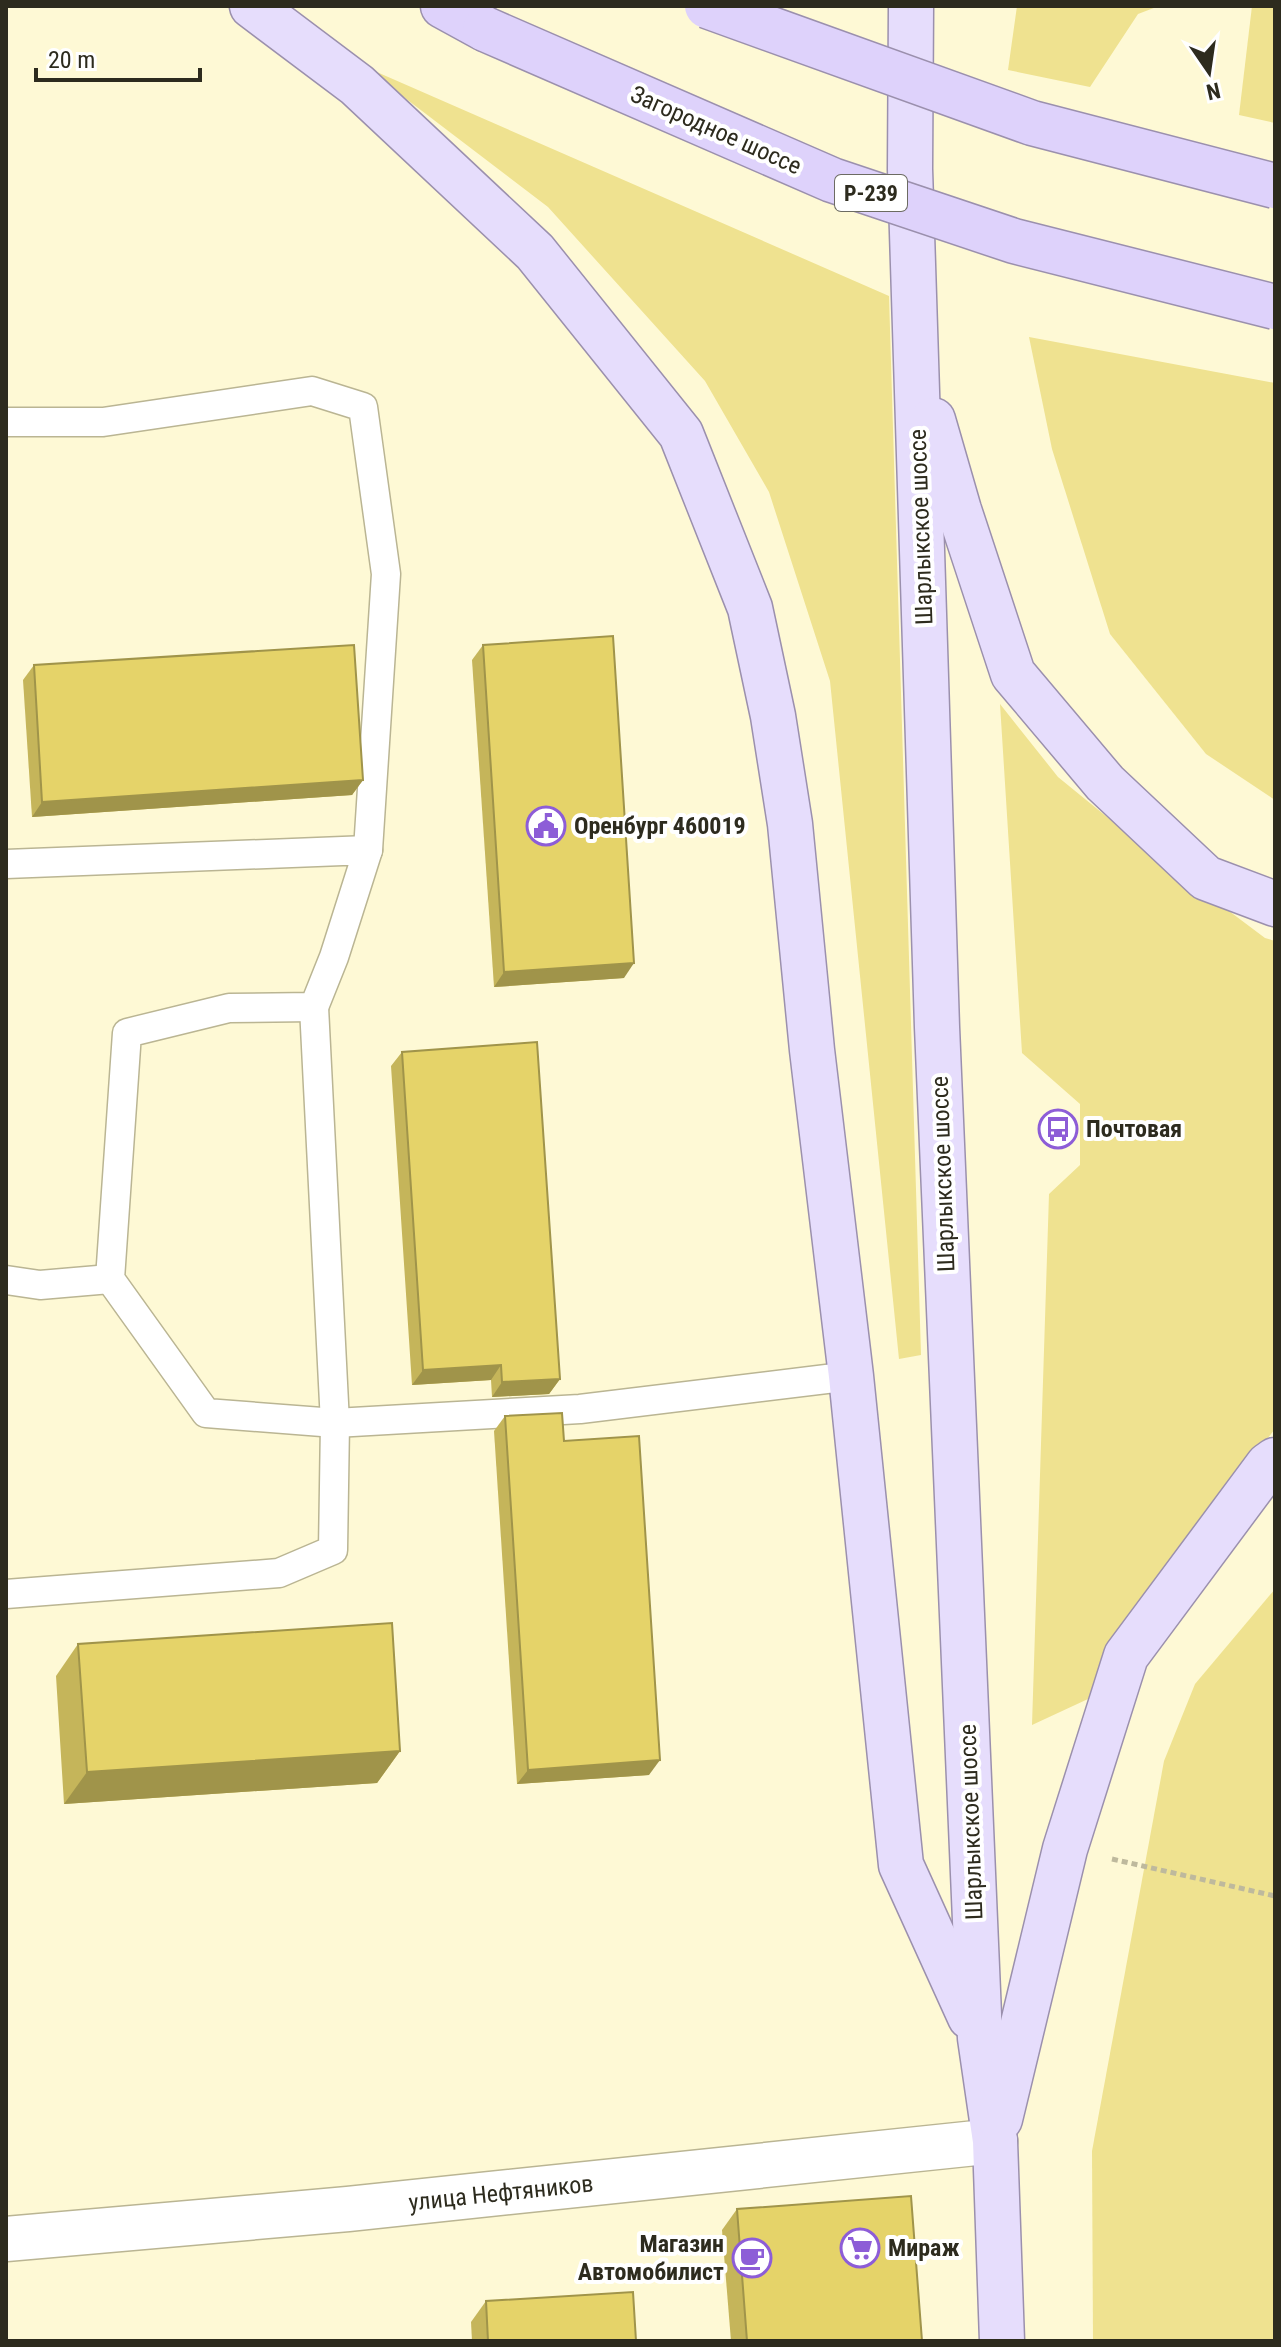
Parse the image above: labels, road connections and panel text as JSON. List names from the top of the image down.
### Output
{
  "streets": {
    "highway": ["Загородное шоссе", "Р-239"],
    "main road": ["Шарлыкское шоссе"],
    "street": ["улица Нефтяников"]
  },
  "crossings": [
    ["Шарлыкское шоссе", "улица Нефтяников"]
  ],
  "places": {
    "public building": ["Оренбург 460019"],
    "bus stop": ["Почтовая"],
    "supermarket": ["Мираж"],
    "cafe": ["Магазин Автомобилист"]
  },
  "scale_bar": "20 m",
  "north": "bottom"
}
